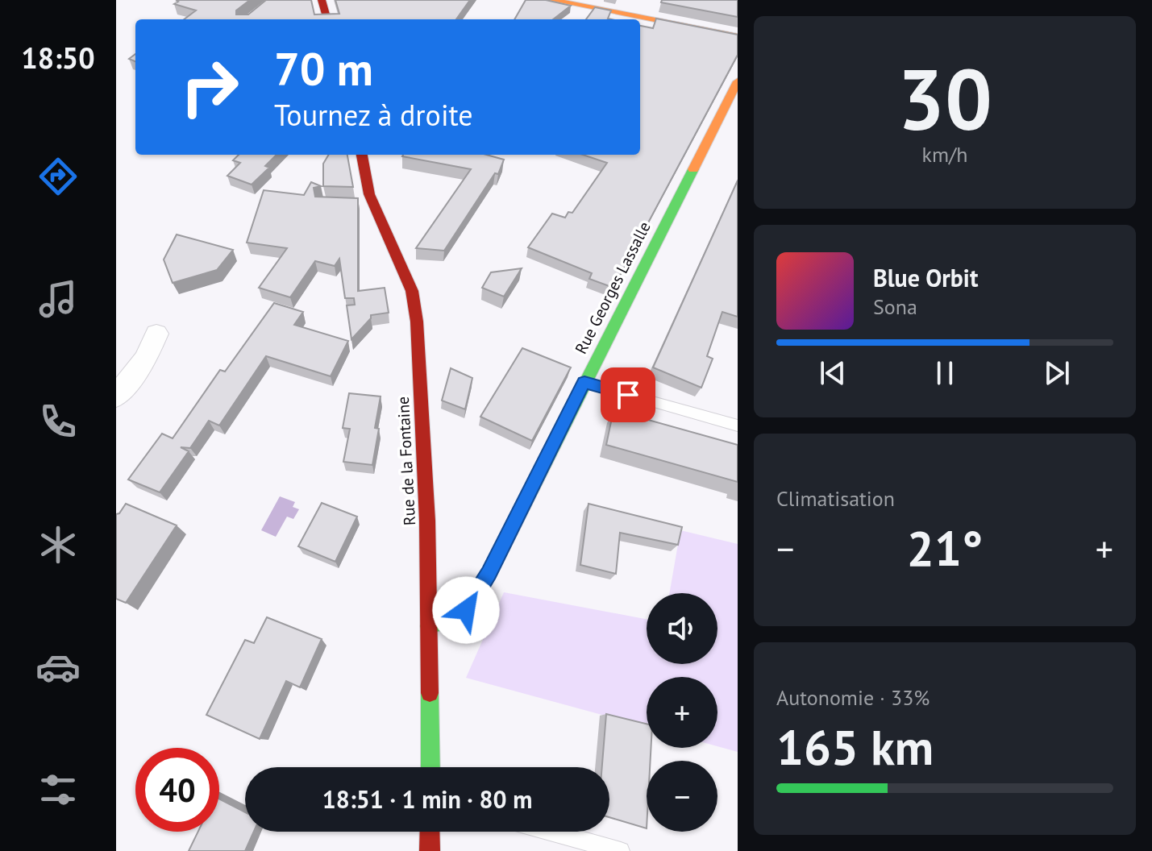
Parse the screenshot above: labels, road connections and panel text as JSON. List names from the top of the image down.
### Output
{
  "streets": {
    "street": ["Rue Georges Lassalle", "Rue de la Fontaine"]
  },
  "crossings": [
    ["Rue Georges Lassalle", "Rue de la Fontaine"]
  ],
  "page": {
    "tabs": "18:50",
    "tile": [
      ["30", "km/h"],
      "Climatisation",
      ["Autonomie · 33%", "165 km"]
    ],
    "turn": ["70 m", "Tournez à droite"],
    "song": ["Blue Orbit", "Sona"],
    "heat": ["−", "21°", "+"],
    "map_buttons": ["+", "−"],
    "limit": "40",
    "trip": "18:51 · 1 min · 80 m"
  }
}
